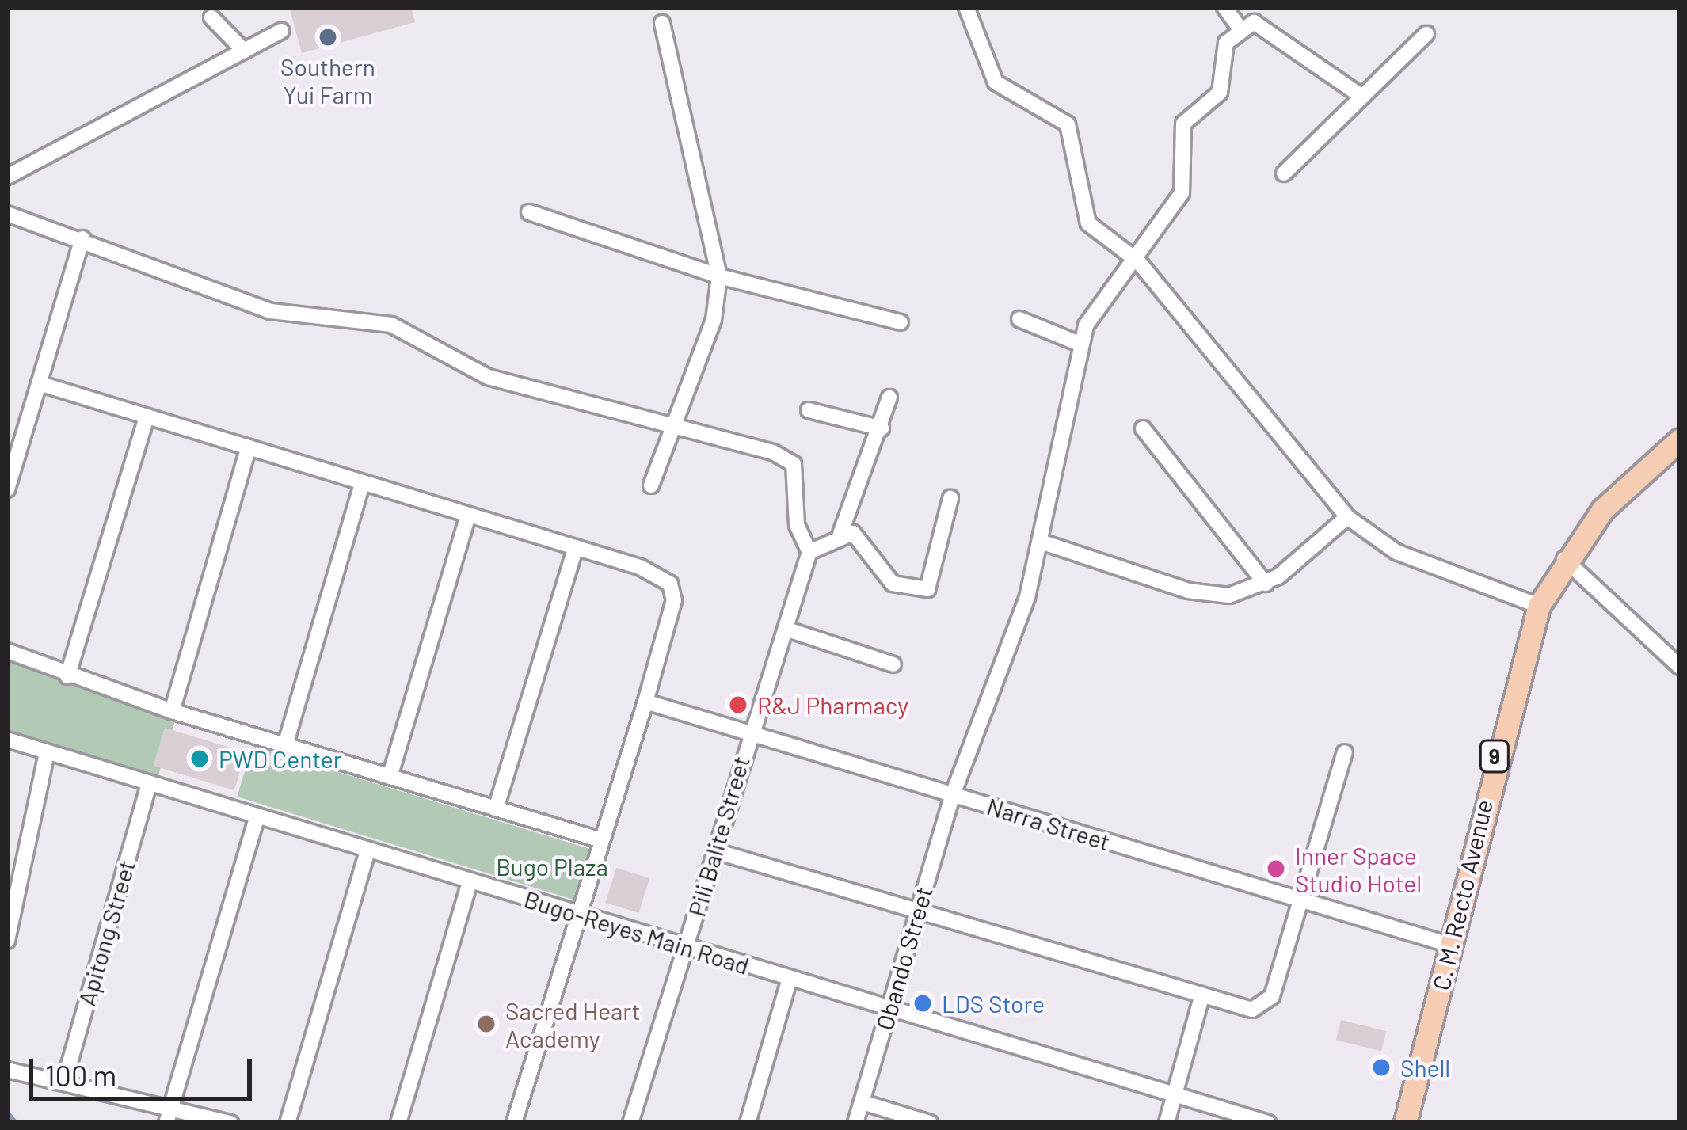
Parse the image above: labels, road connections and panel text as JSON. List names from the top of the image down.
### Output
{
  "streets": {
    "highway": ["9", "C. M. Recto Avenue"],
    "street": [
      "Narra Street",
      "Pili Balite Street",
      "Bugo-Reyes Main Road",
      "Apitong Street",
      "Obando Street"
    ]
  },
  "crossings": [
    ["Narra Street", "Pili Balite Street"],
    ["Narra Street", "C. M. Recto Avenue"],
    ["Narra Street", "Obando Street"],
    ["Pili Balite Street", "Bugo-Reyes Main Road"],
    ["Bugo-Reyes Main Road", "Apitong Street"],
    ["Bugo-Reyes Main Road", "Obando Street"]
  ],
  "parks": ["Bugo Plaza"],
  "places": [
    "Southern Yui Farm",
    "R&J Pharmacy",
    "PWD Center",
    "Inner Space Studio Hotel",
    "LDS Store",
    "Sacred Heart Academy",
    "Shell"
  ],
  "scale_bar": "100 m"
}
